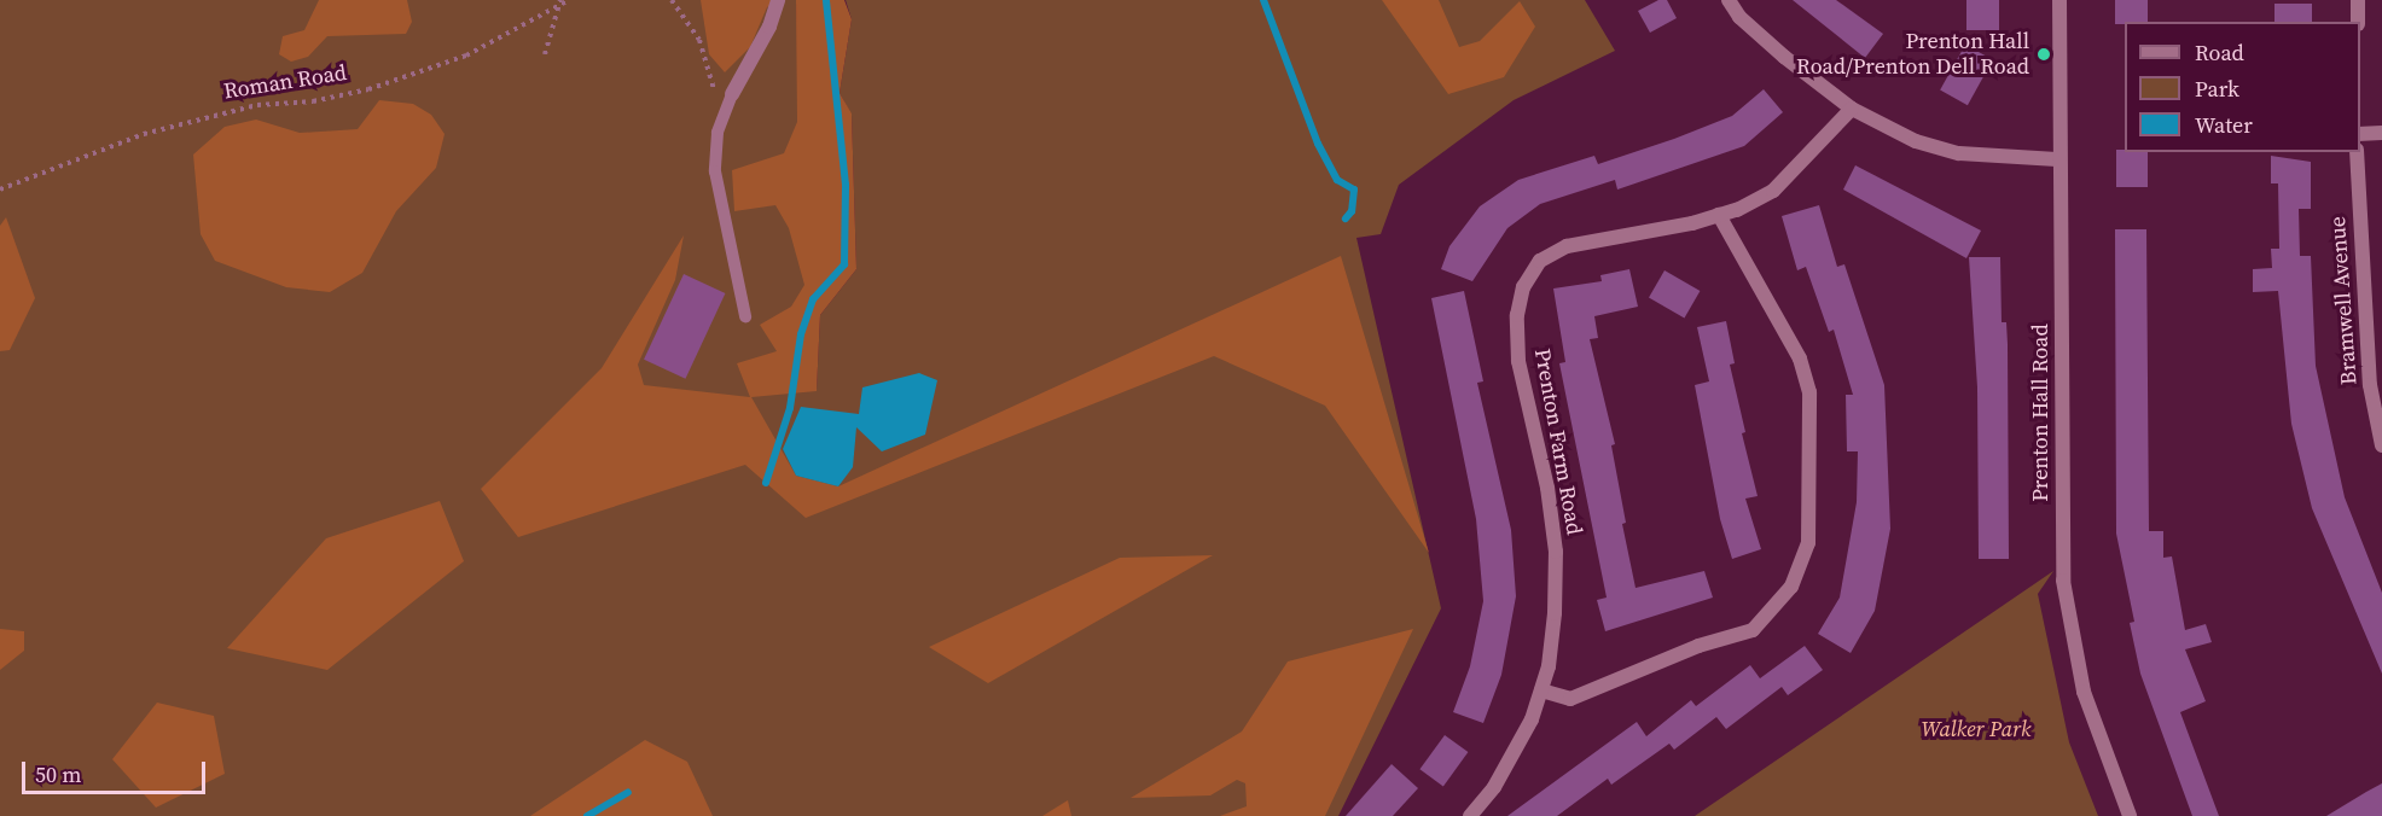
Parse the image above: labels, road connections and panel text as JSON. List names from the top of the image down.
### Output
{
  "streets": {
    "street": ["Bramwell Avenue", "Prenton Hall Road", "Prenton Farm Road"],
    "path": ["Roman Road"]
  },
  "parks": ["Walker Park"],
  "places": ["Prenton Hall Road/Prenton Dell Road"],
  "legend": ["Road", "Park", "Water"],
  "scale_bar": "50 m"
}
